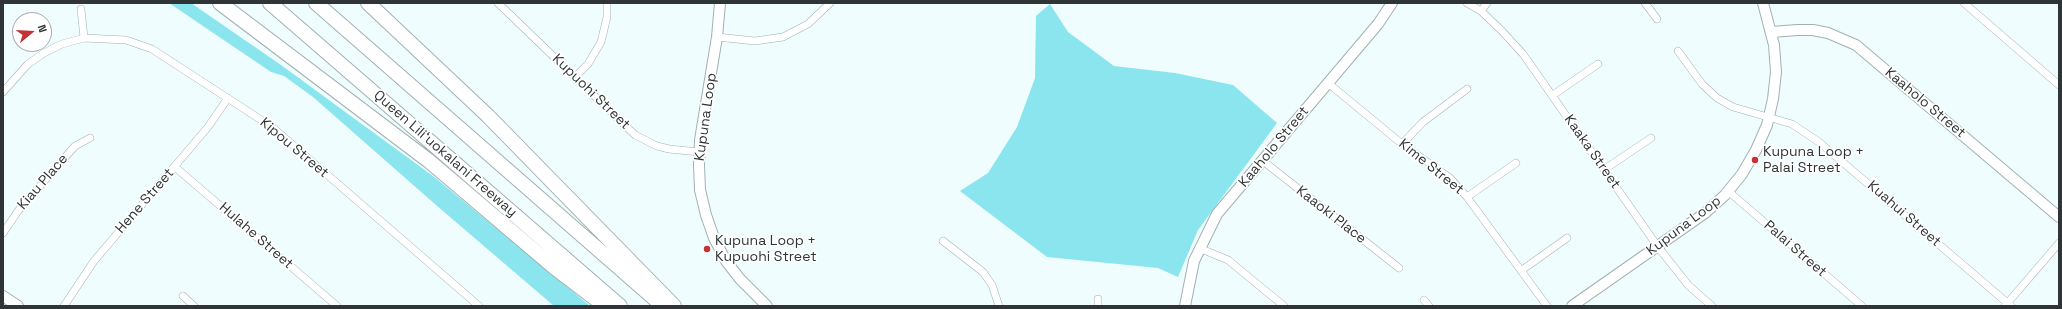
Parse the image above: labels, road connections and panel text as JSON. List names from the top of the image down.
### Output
{
  "streets": {
    "highway": ["Queen Liliʻuokalani Freeway"],
    "street": [
      "Kupuohi Street",
      "Kaaholo Street",
      "Kupuna Loop",
      "Kipou Street",
      "Kaaka Street",
      "Kime Street",
      "Kiau Place",
      "Hene Street",
      "Kuahui Street",
      "Kaaoki Place",
      "Hulahe Street",
      "Palai Street"
    ]
  },
  "crossings": [
    ["Kupuohi Street", "Kupuna Loop"],
    ["Kaaholo Street", "Kupuna Loop"],
    ["Kaaholo Street", "Kime Street"],
    ["Kaaholo Street", "Kaaoki Place"],
    ["Kupuna Loop", "Kaaka Street"],
    ["Kupuna Loop", "Kuahui Street"],
    ["Kupuna Loop", "Palai Street"],
    ["Kipou Street", "Hene Street"],
    ["Hene Street", "Hulahe Street"]
  ],
  "places": ["Kupuna Loop + Palai Street", "Kupuna Loop + Kupuohi Street"],
  "north": "right"
}
